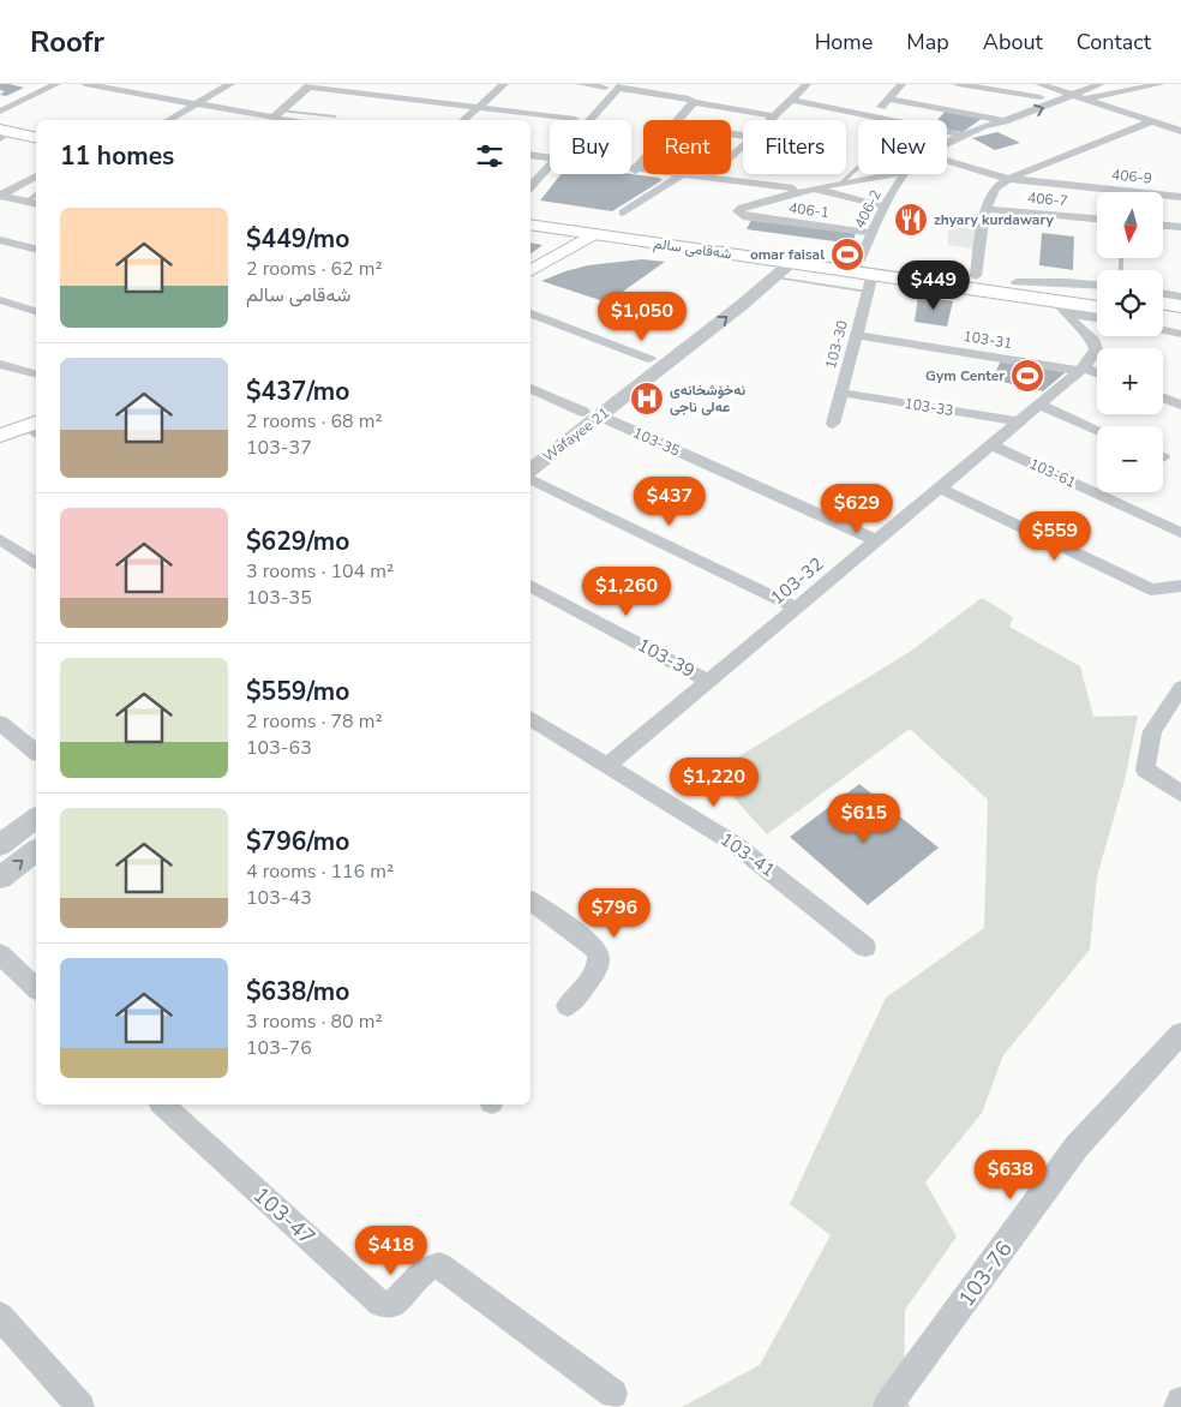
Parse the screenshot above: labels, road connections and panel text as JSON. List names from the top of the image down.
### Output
{
  "streets": {
    "main road": ["شەقامی سالم"],
    "street": [
      "406-9",
      "406-7",
      "406-2",
      "406-1",
      "103-31",
      "103-30",
      "103-33",
      "Wafayee 21",
      "103-35",
      "103-61",
      "103-32",
      "103-39",
      "103-41",
      "103-47",
      "103-76"
    ]
  },
  "crossings": [
    ["406-2", "406-1"],
    ["406-2", "شەقامی سالم"],
    ["406-2", "103-30"],
    ["شەقامی سالم", "103-30"],
    ["شەقامی سالم", "Wafayee 21"],
    ["شەقامی سالم", "103-32"],
    ["103-31", "103-30"],
    ["103-31", "103-32"],
    ["103-30", "103-33"],
    ["103-33", "103-32"],
    ["Wafayee 21", "103-35"],
    ["103-35", "103-32"],
    ["103-61", "103-32"],
    ["103-32", "103-39"],
    ["103-32", "103-41"]
  ],
  "places": {
    "restaurant": ["zhyary kurdawary"],
    "sports": ["omar faisal", "Gym Center"],
    "hospital": ["نەخۆشخانەی عەلی ناجی"]
  },
  "north": "bottom",
  "page": {
    "header": "Roofr",
    "nav": [
      "Home",
      "Map",
      "About",
      "Contact"
    ],
    "chip": [
      "Buy",
      "Rent",
      "Filters",
      "New"
    ],
    "heading": "11 homes",
    "map_buttons": ["+", "−"],
    "list": [
      {
        "name": "$449/mo",
        "note": "2 rooms · 62 m² · شەقامی سالم"
      },
      {
        "name": "$437/mo",
        "note": "2 rooms · 68 m² · 103-37"
      },
      {
        "name": "$629/mo",
        "note": "3 rooms · 104 m² · 103-35"
      },
      {
        "name": "$559/mo",
        "note": "2 rooms · 78 m² · 103-63"
      },
      {
        "name": "$796/mo",
        "note": "4 rooms · 116 m² · 103-43"
      },
      {
        "name": "$638/mo",
        "note": "3 rooms · 80 m² · 103-76"
      }
    ],
    "price": [
      "$449",
      "$1,050",
      "$437",
      "$629",
      "$559",
      "$1,260",
      "$1,220",
      "$615",
      "$796",
      "$638",
      "$418"
    ]
  }
}
